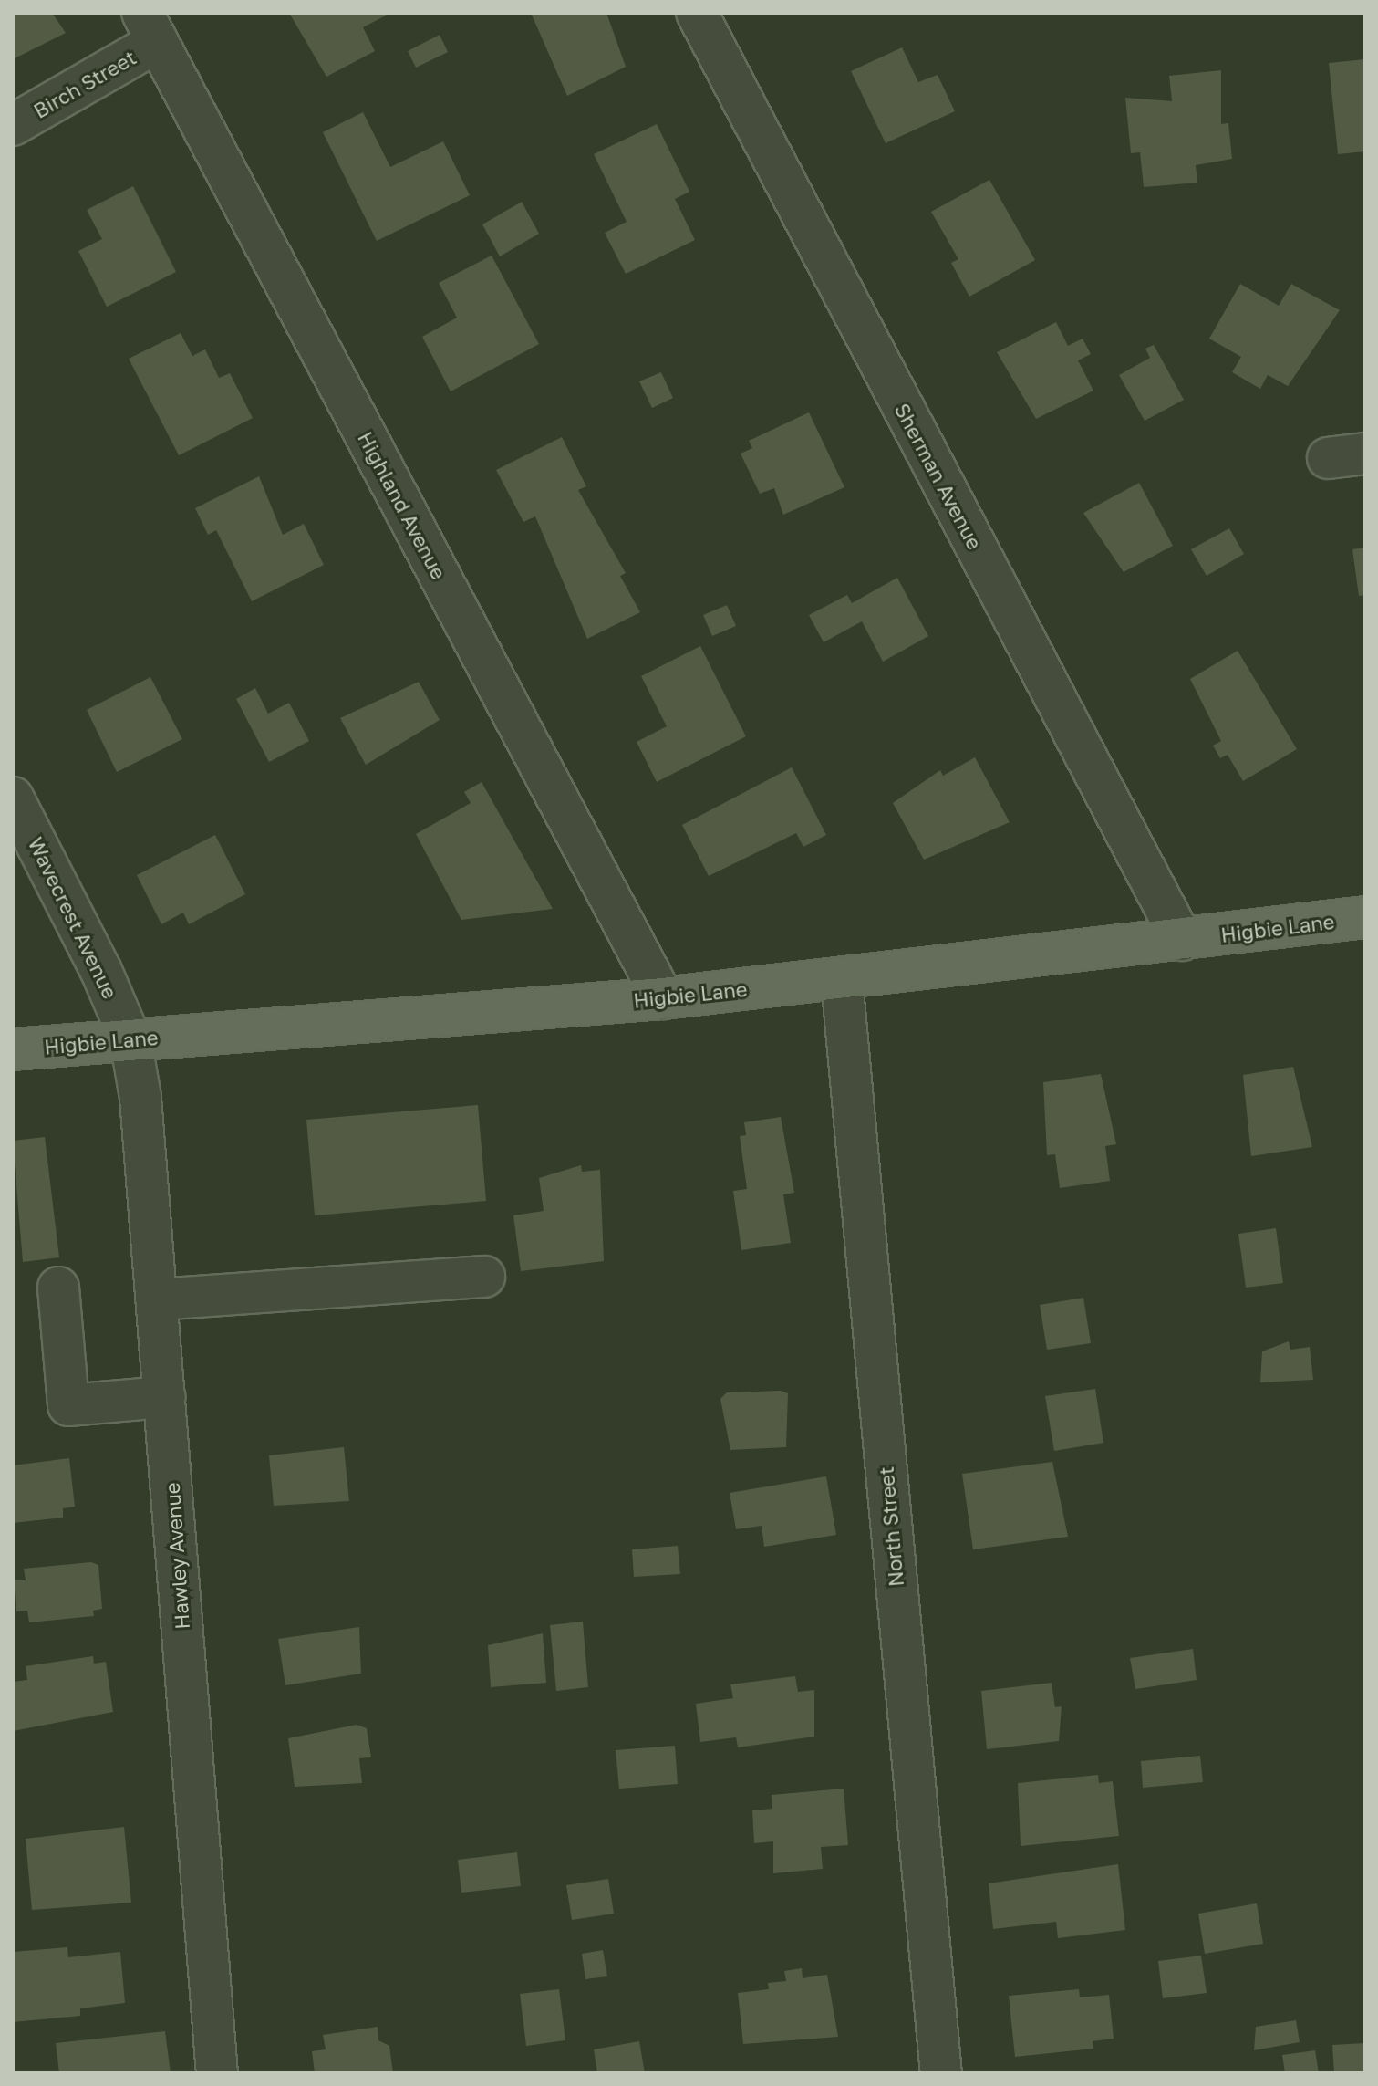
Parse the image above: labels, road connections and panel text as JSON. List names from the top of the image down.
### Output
{
  "streets": {
    "main road": ["Higbie Lane"],
    "street": [
      "Birch Street",
      "Sherman Avenue",
      "Highland Avenue",
      "Wavecrest Avenue",
      "North Street",
      "Hawley Avenue"
    ]
  },
  "crossings": [
    ["Birch Street", "Highland Avenue"],
    ["Sherman Avenue", "Higbie Lane"],
    ["Highland Avenue", "Higbie Lane"],
    ["Wavecrest Avenue", "Higbie Lane"],
    ["Wavecrest Avenue", "Hawley Avenue"],
    ["Higbie Lane", "North Street"],
    ["Higbie Lane", "Hawley Avenue"]
  ]
}
